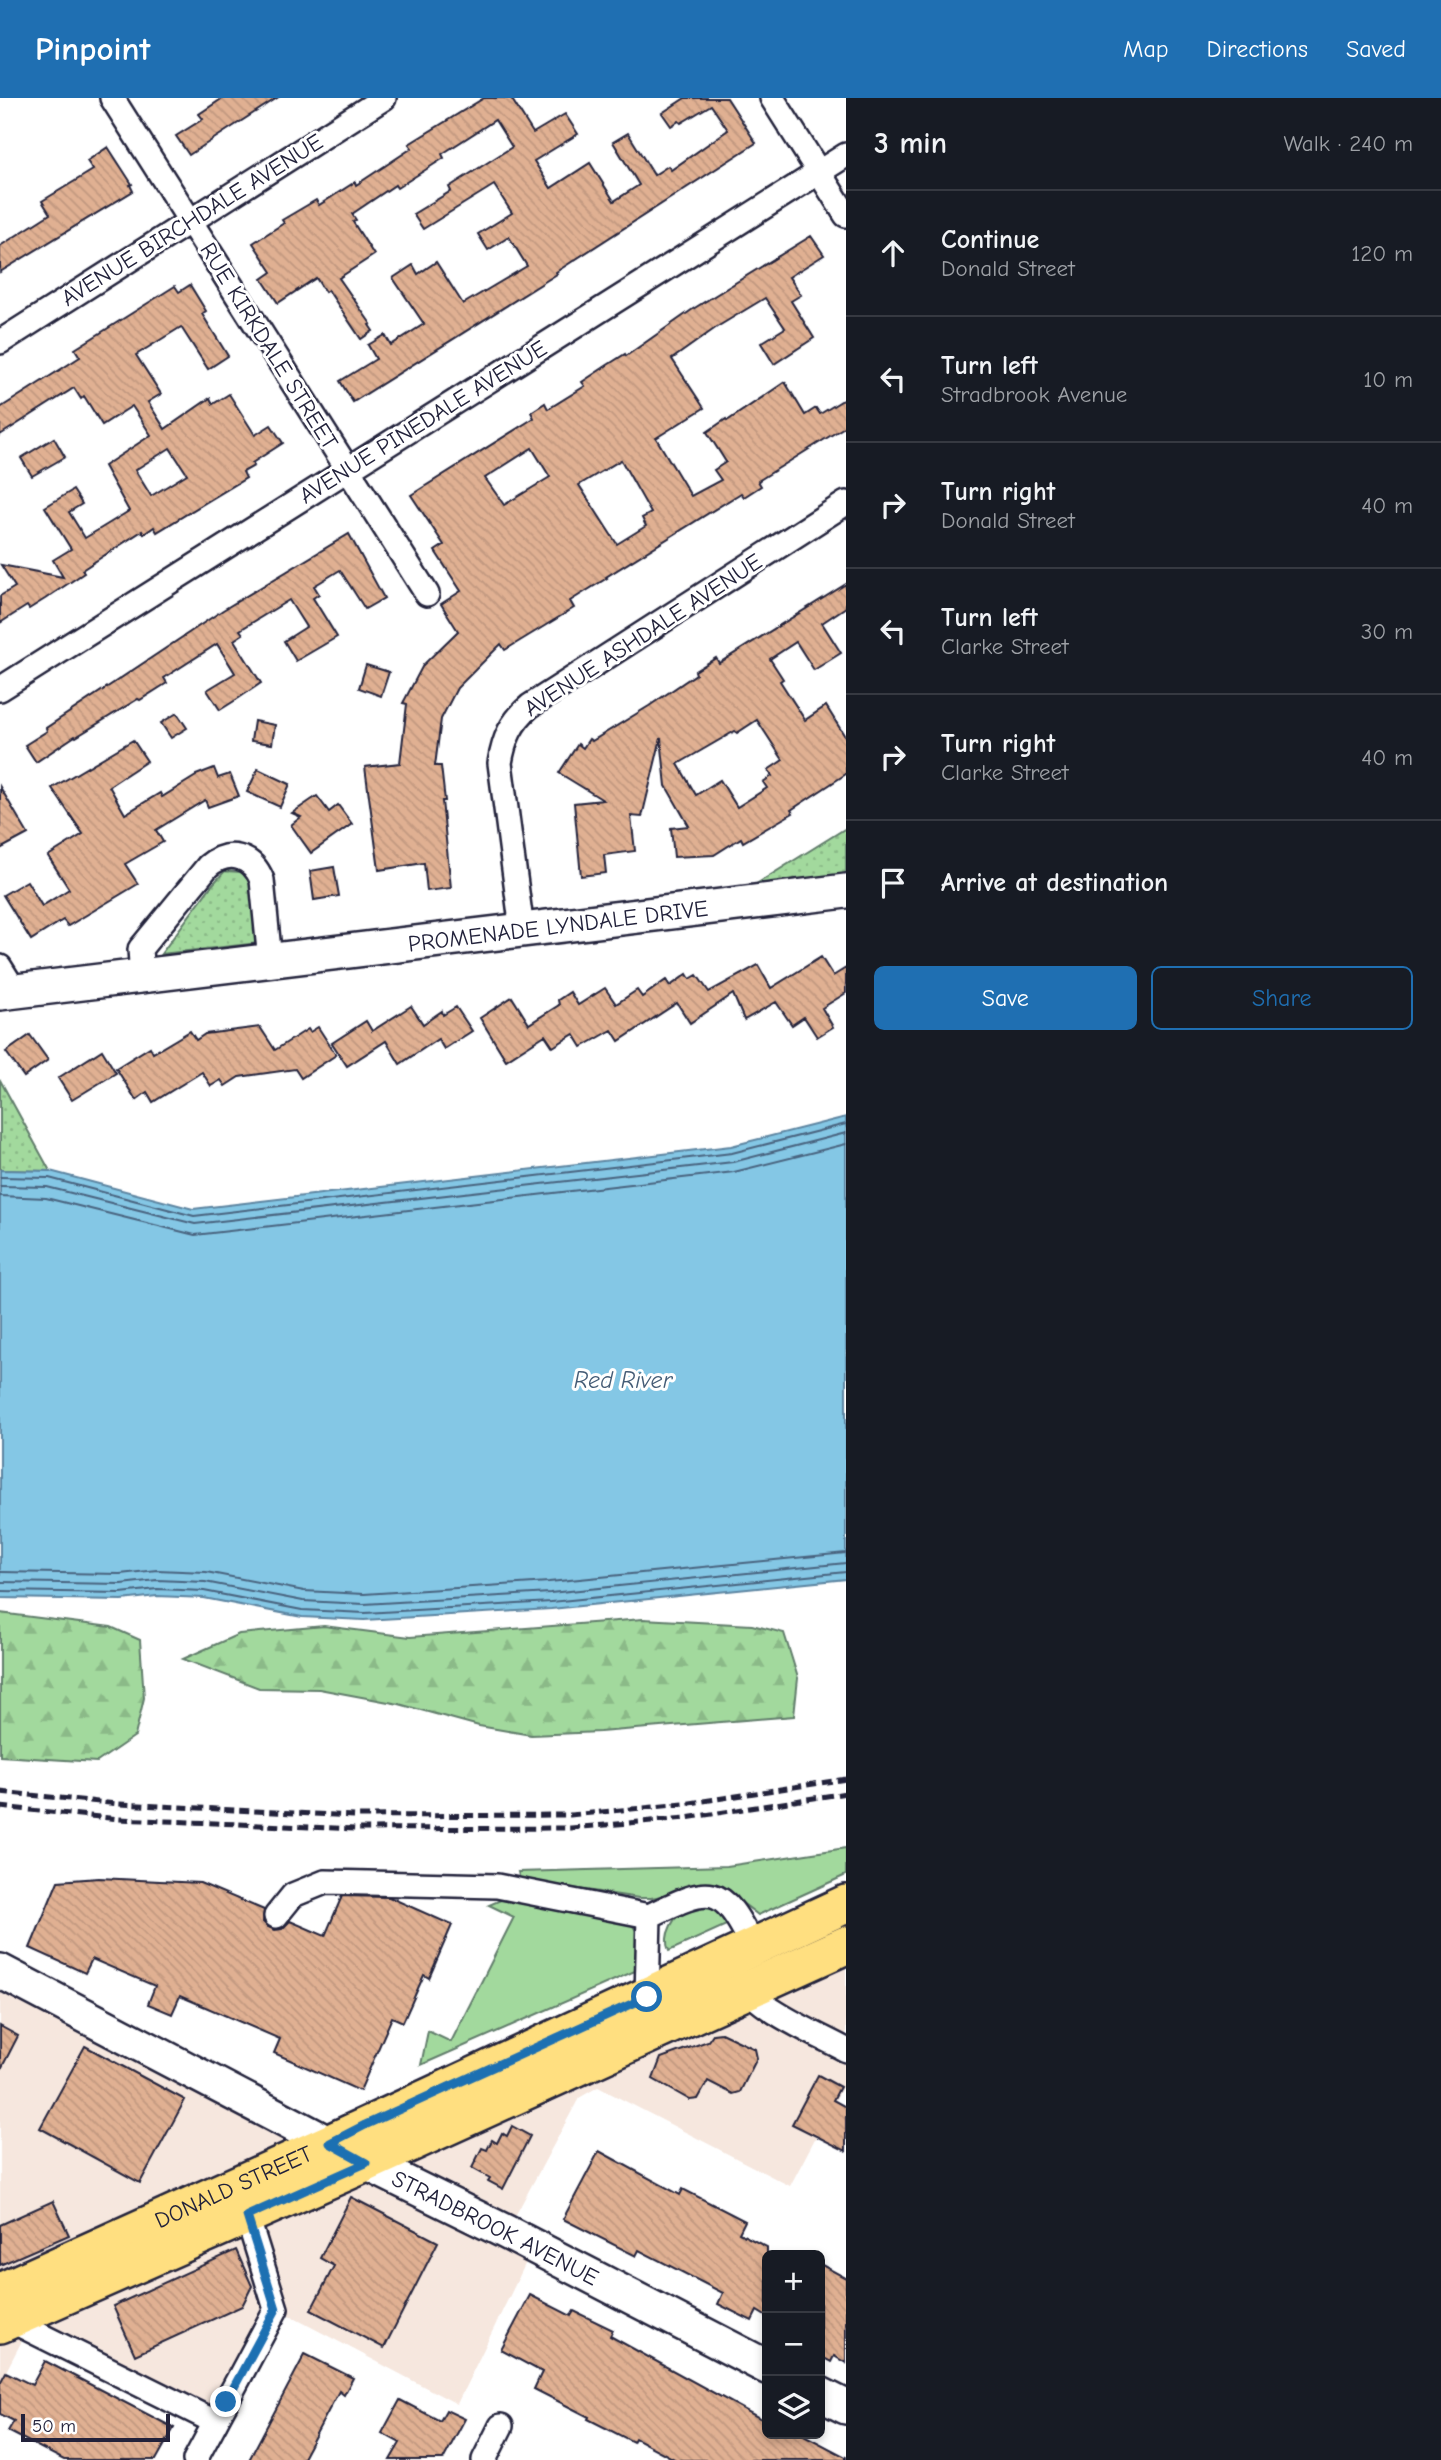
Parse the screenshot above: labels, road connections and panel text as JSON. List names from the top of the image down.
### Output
{
  "streets": {
    "main road": ["DONALD STREET"],
    "street": [
      "AVENUE BIRCHDALE AVENUE",
      "RUE KIRKDALE STREET",
      "AVENUE PINEDALE AVENUE",
      "AVENUE ASHDALE AVENUE",
      "PROMENADE LYNDALE DRIVE",
      "STRADBROOK AVENUE"
    ]
  },
  "crossings": [
    ["AVENUE BIRCHDALE AVENUE", "RUE KIRKDALE STREET"],
    ["RUE KIRKDALE STREET", "AVENUE PINEDALE AVENUE"],
    ["AVENUE ASHDALE AVENUE", "PROMENADE LYNDALE DRIVE"],
    ["DONALD STREET", "STRADBROOK AVENUE"]
  ],
  "water": ["Red River"],
  "scale_bar": "50 m",
  "page": {
    "header": "Pinpoint",
    "nav": ["Map", "Directions", "Saved"],
    "heading": ["3 min", "Walk · 240 m"],
    "list": [
      ["Continue", "Donald Street", "120 m"],
      ["Turn left", "Stradbrook Avenue", "10 m"],
      ["Turn right", "Donald Street", "40 m"],
      ["Turn left", "Clarke Street", "30 m"],
      ["Turn right", "Clarke Street", "40 m"],
      "Arrive at destination"
    ],
    "buttons": ["Save", "Share"],
    "map_buttons": ["+", "−"],
    "scale": "50 m"
  }
}
